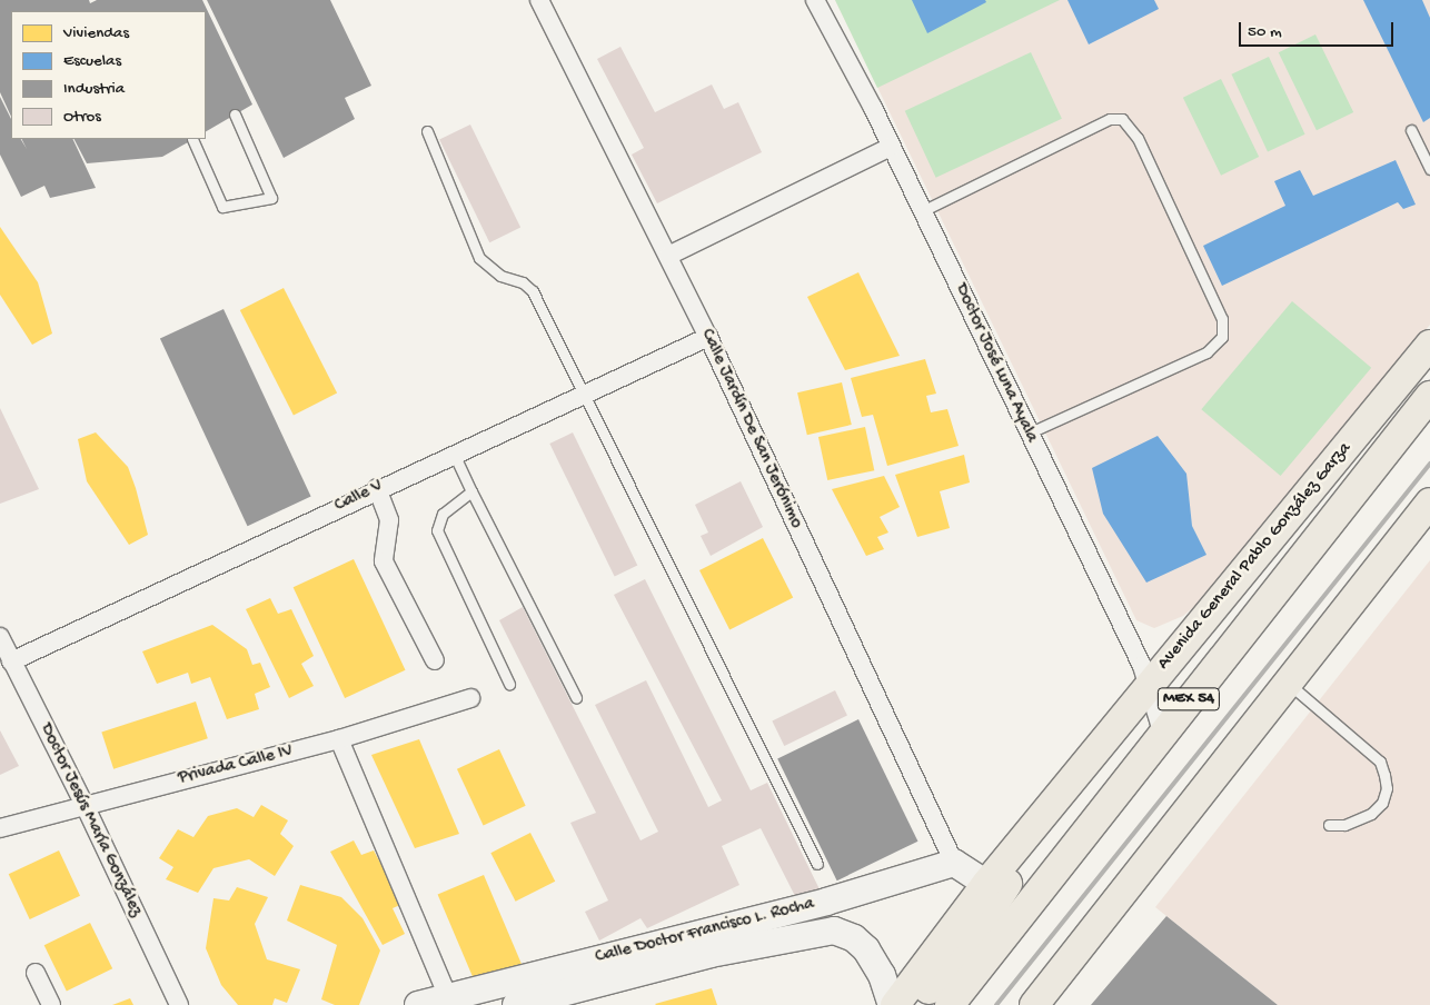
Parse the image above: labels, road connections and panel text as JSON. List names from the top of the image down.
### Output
{
  "streets": {
    "main road": ["Avenida General Pablo González Garza", "MEX 54"],
    "street": [
      "Doctor José Luna Ayala",
      "Calle Jardín De San Jerónimo",
      "Calle V",
      "Privada Calle IV",
      "Doctor Jesús María González",
      "Calle Doctor Francisco L. Rocha"
    ]
  },
  "crossings": [
    ["Doctor José Luna Ayala", "Avenida General Pablo González Garza"],
    ["Calle Jardín De San Jerónimo", "Calle V"],
    ["Calle Jardín De San Jerónimo", "Calle Doctor Francisco L. Rocha"],
    ["Calle V", "Doctor Jesús María González"],
    ["Avenida General Pablo González Garza", "Calle Doctor Francisco L. Rocha"],
    ["Privada Calle IV", "Doctor Jesús María González"]
  ],
  "legend": [
    "Viviendas",
    "Escuelas",
    "Industria",
    "Otros"
  ],
  "scale_bar": "50 m"
}
